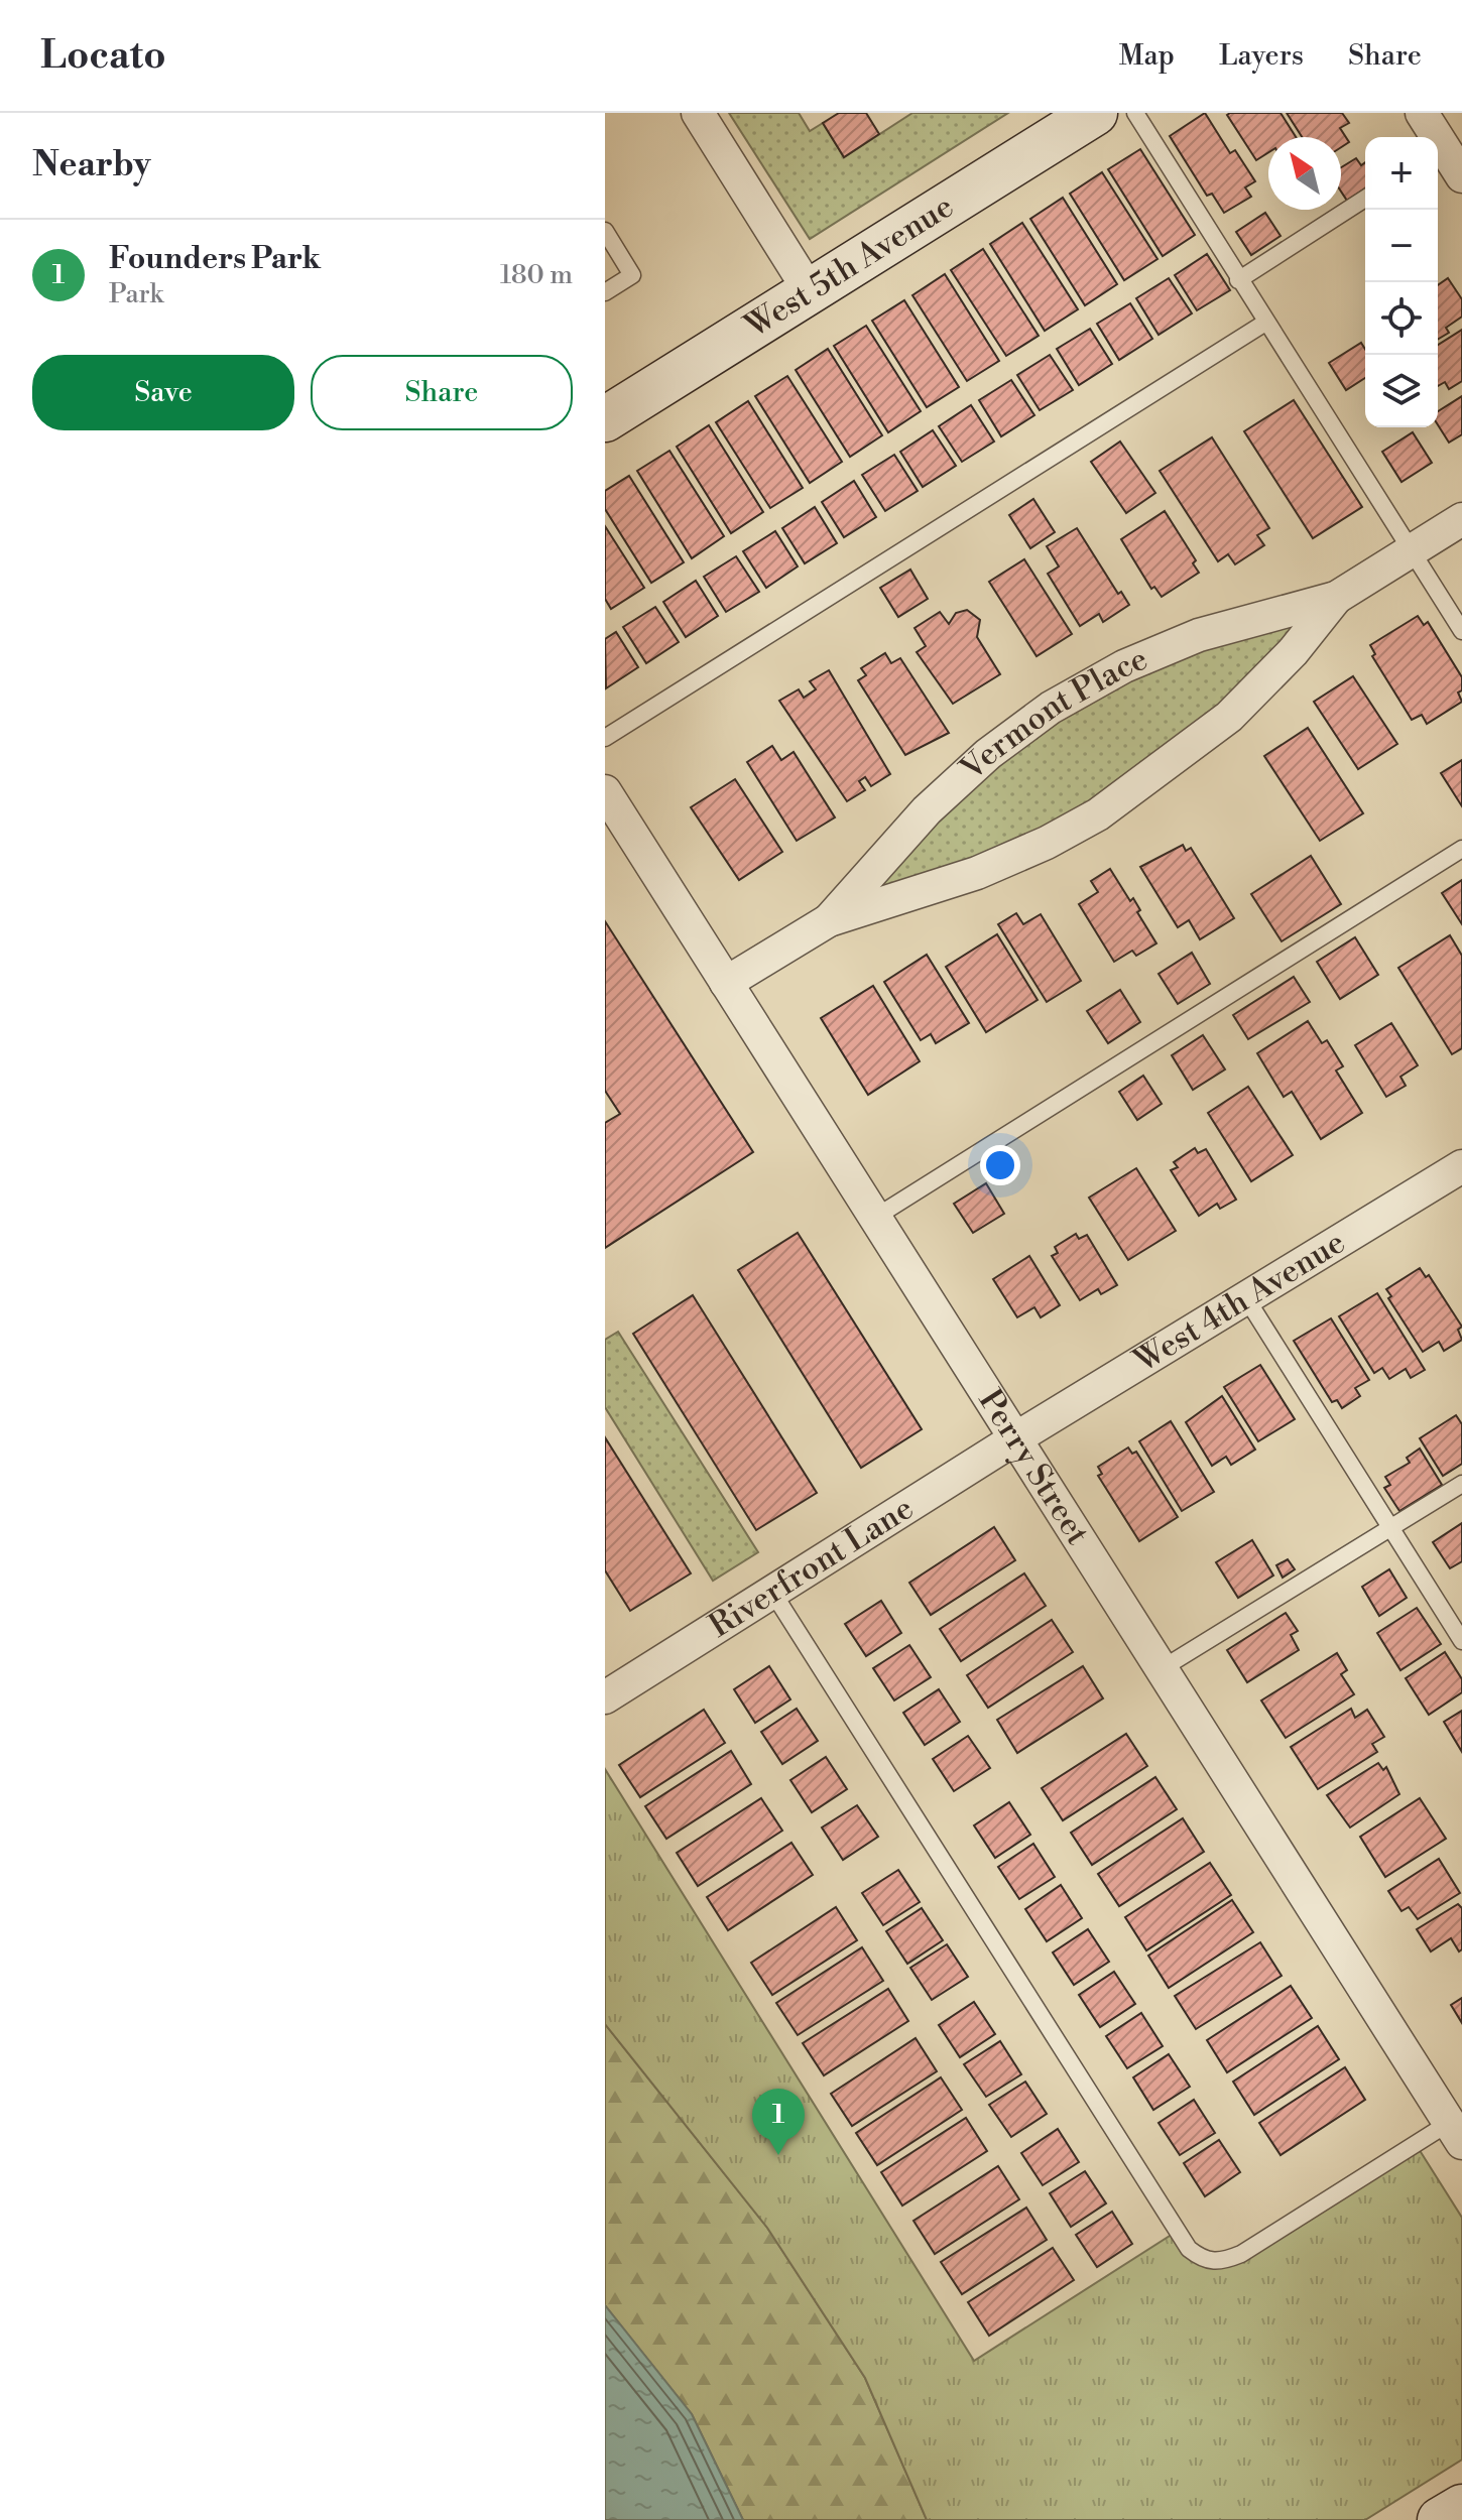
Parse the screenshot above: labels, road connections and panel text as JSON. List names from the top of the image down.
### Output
{
  "streets": {
    "main road": ["West 5th Avenue"],
    "street": [
      "Vermont Place",
      "West 4th Avenue",
      "Perry Street",
      "Riverfront Lane"
    ]
  },
  "crossings": [
    ["Vermont Place", "Perry Street"],
    ["West 4th Avenue", "Perry Street"],
    ["West 4th Avenue", "Riverfront Lane"],
    ["Perry Street", "Riverfront Lane"]
  ],
  "north": "top left",
  "page": {
    "header": "Locato",
    "nav": ["Map", "Layers", "Share"],
    "heading": "Nearby",
    "map_buttons": ["+", "−"],
    "list": [
      {
        "mark": "1",
        "name": "Founders Park",
        "note": "Park",
        "value": "180 m"
      }
    ],
    "buttons": ["Save", "Share"],
    "pins": "1"
  }
}
